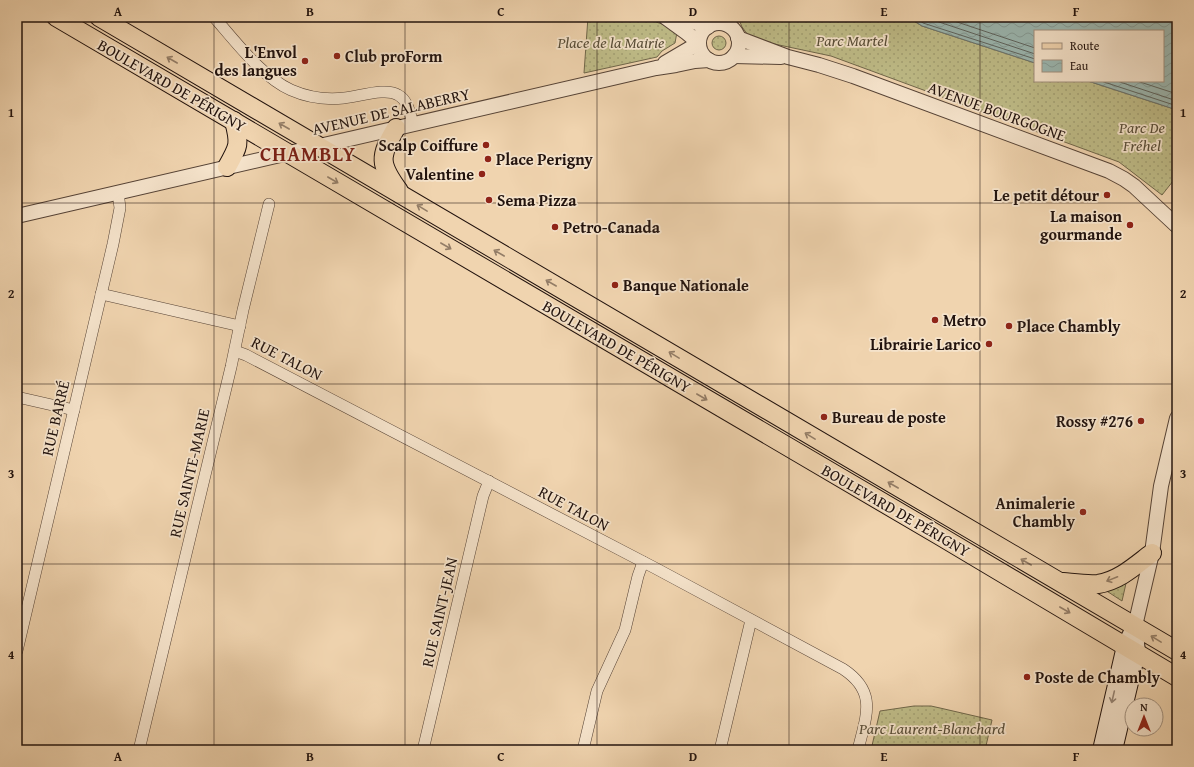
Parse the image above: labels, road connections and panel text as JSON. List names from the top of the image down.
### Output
{
  "streets": {
    "main road": ["BOULEVARD DE PÉRIGNY"],
    "street": [
      "AVENUE DE SALABERRY",
      "AVENUE BOURGOGNE",
      "RUE TALON",
      "RUE BARRÉ",
      "RUE SAINTE-MARIE",
      "RUE SAINT-JEAN"
    ]
  },
  "crossings": [
    ["BOULEVARD DE PÉRIGNY", "AVENUE DE SALABERRY"],
    ["AVENUE DE SALABERRY", "AVENUE BOURGOGNE"],
    ["AVENUE DE SALABERRY", "RUE BARRÉ"],
    ["RUE TALON", "RUE BARRÉ"],
    ["RUE TALON", "RUE SAINTE-MARIE"],
    ["RUE TALON", "RUE SAINT-JEAN"]
  ],
  "districts": ["CHAMBLY"],
  "parks": [
    "Parc Martel",
    "Place de la Mairie",
    "Parc De Fréhel",
    "Parc Laurent-Blanchard"
  ],
  "places": [
    "Club proForm",
    "L'Envol des langues",
    "Scalp Coiffure",
    "Place Perigny",
    "Valentine",
    "Le petit détour",
    "Sema Pizza",
    "La maison gourmande",
    "Petro-Canada",
    "Banque Nationale",
    "Metro",
    "Place Chambly",
    "Librairie Larico",
    "Bureau de poste",
    "Rossy #276",
    "Animalerie Chambly",
    "Poste de Chambly"
  ],
  "legend": ["Route", "Eau"],
  "north": "top",
  "grid": {
    "columns": [
      "A",
      "B",
      "C",
      "D",
      "E",
      "F"
    ],
    "rows": [
      "1",
      "2",
      "3",
      "4"
    ]
  }
}
